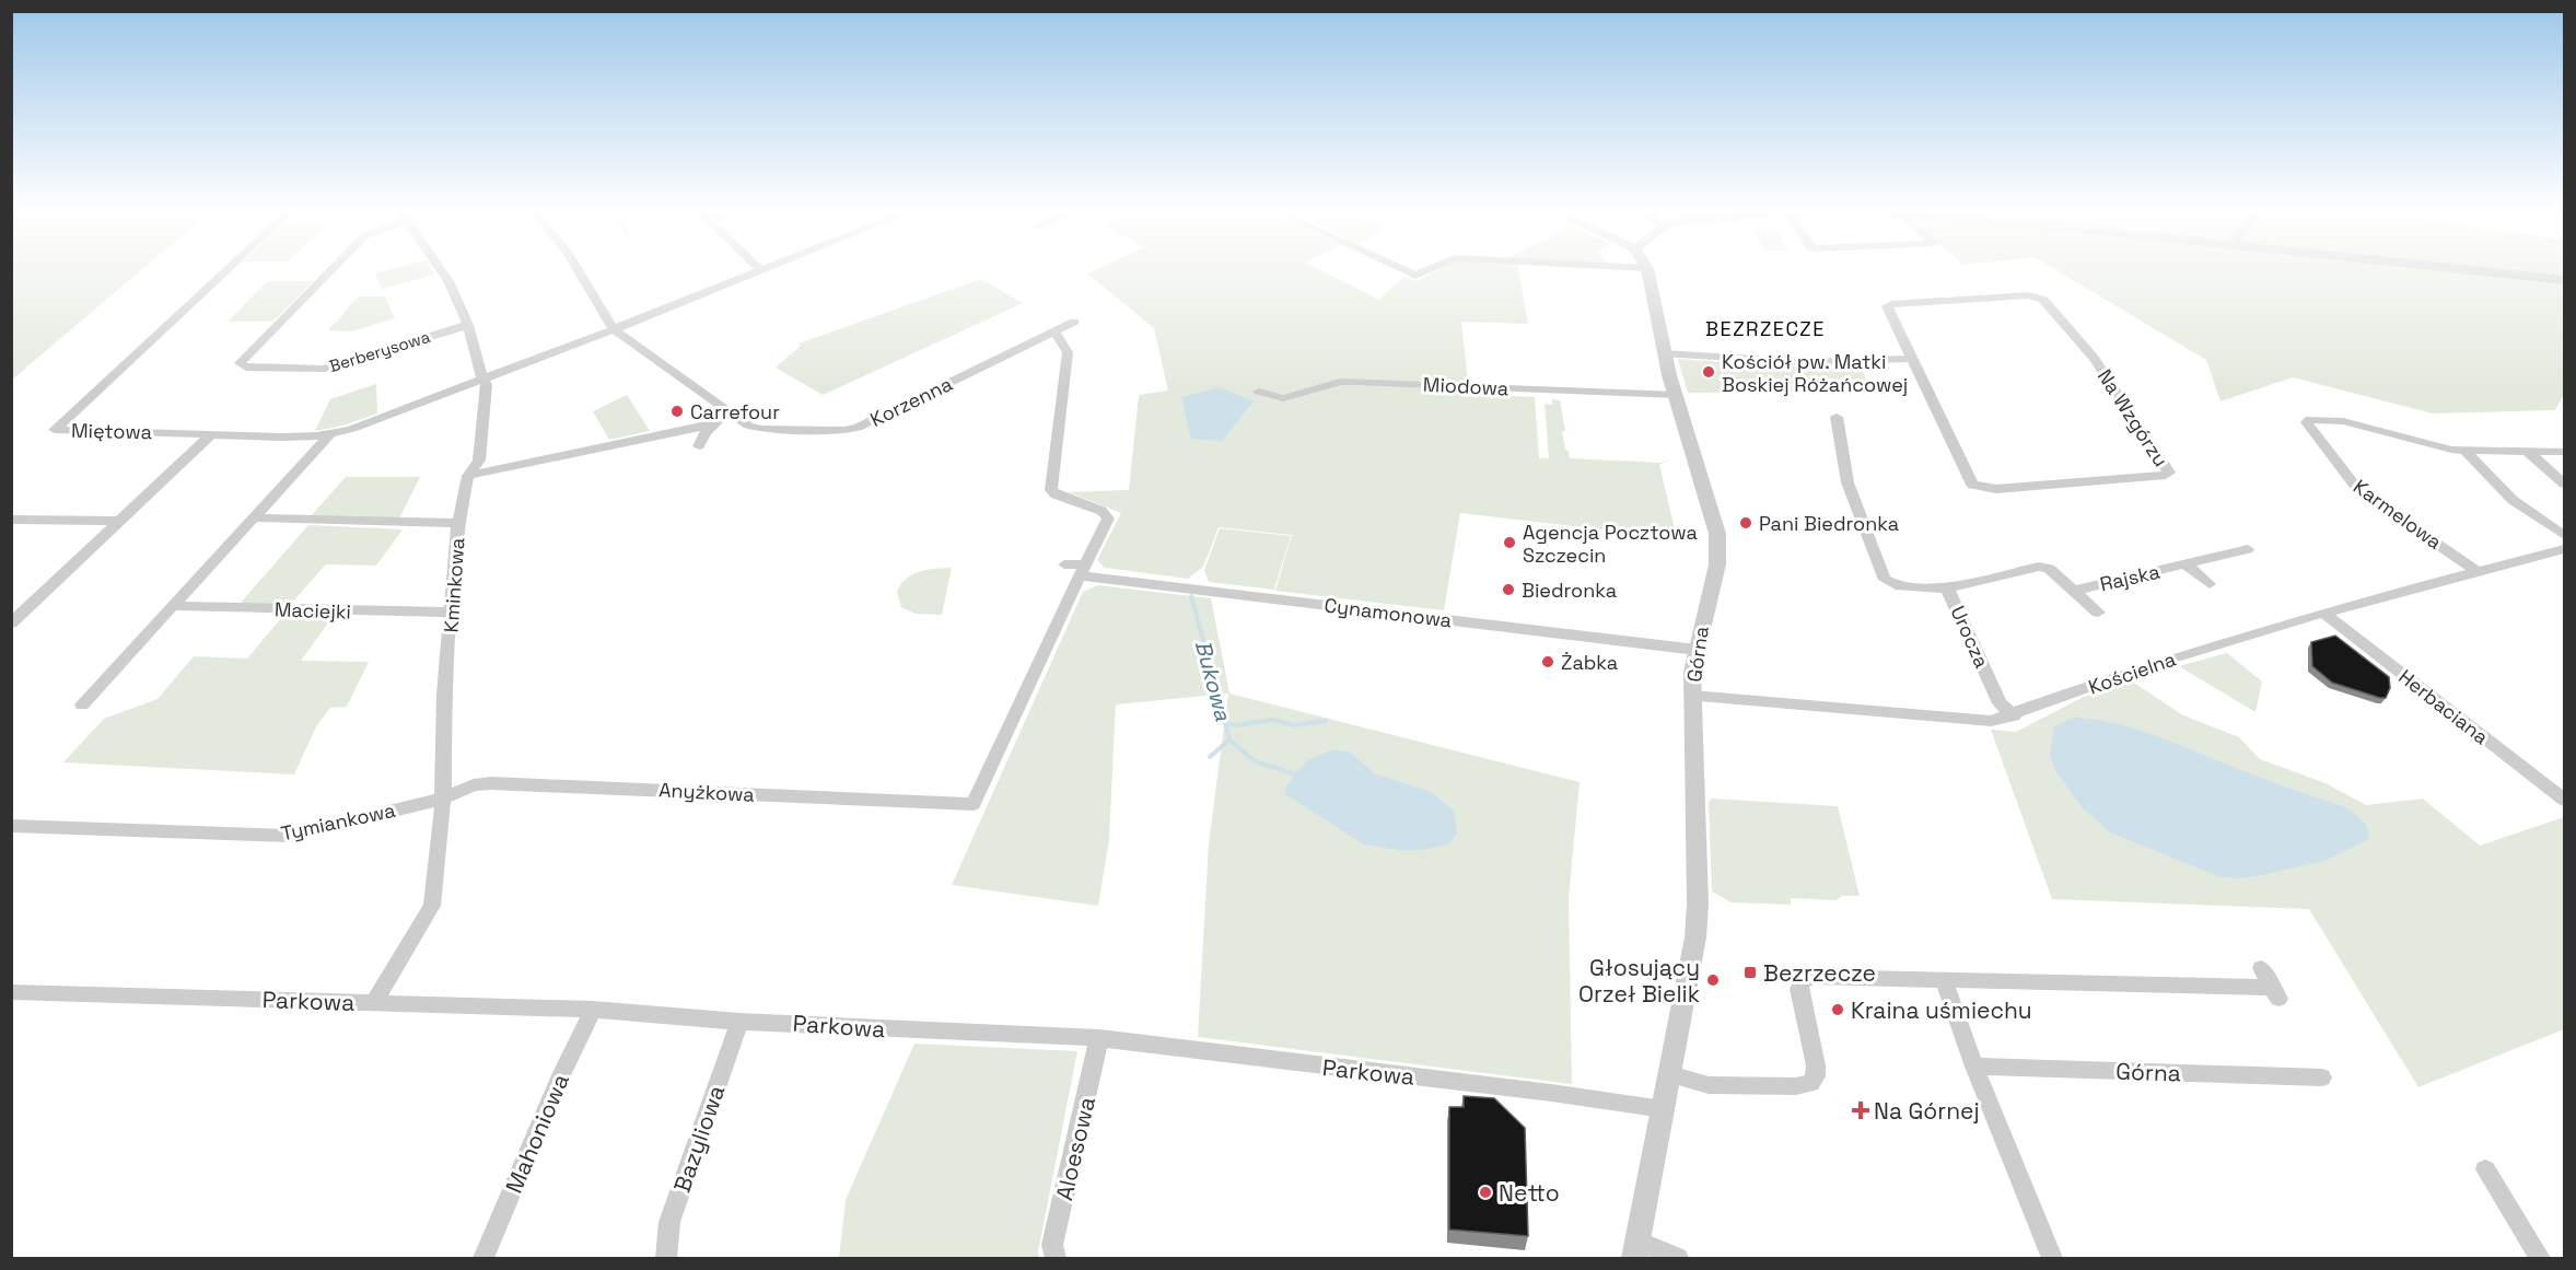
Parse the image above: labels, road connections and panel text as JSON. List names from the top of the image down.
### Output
{
  "streets": {
    "street": [
      "Berberysowa",
      "Miodowa",
      "Korzenna",
      "Na Wzgórzu",
      "Miętowa",
      "Karmelowa",
      "Rajska",
      "Kminkowa",
      "Maciejki",
      "Cynamonowa",
      "Urocza",
      "Górna",
      "Kościelna",
      "Herbaciana",
      "Anyżkowa",
      "Tymiankowa",
      "Parkowa",
      "Mahoniowa",
      "Bazyliowa",
      "Aloesowa"
    ]
  },
  "crossings": [
    ["Berberysowa", "Kminkowa"],
    ["Miodowa", "Górna"],
    ["Karmelowa", "Kościelna"],
    ["Rajska", "Urocza"],
    ["Kminkowa", "Maciejki"],
    ["Kminkowa", "Anyżkowa"],
    ["Kminkowa", "Tymiankowa"],
    ["Cynamonowa", "Górna"],
    ["Cynamonowa", "Anyżkowa"],
    ["Urocza", "Kościelna"],
    ["Górna", "Kościelna"],
    ["Górna", "Parkowa"],
    ["Kościelna", "Herbaciana"],
    ["Anyżkowa", "Tymiankowa"],
    ["Parkowa", "Mahoniowa"],
    ["Parkowa", "Bazyliowa"],
    ["Parkowa", "Aloesowa"]
  ],
  "districts": ["BEZRZECZE"],
  "water": ["Bukowa"],
  "places": {
    "other": [
      "Kościół pw. Matki Boskiej Różańcowej",
      "Carrefour",
      "Pani Biedronka",
      "Agencja Pocztowa Szczecin",
      "Biedronka",
      "Żabka",
      "Głosujący Orzeł Bielik",
      "Kraina uśmiechu",
      "Netto"
    ],
    "transit": ["Bezrzecze"],
    "health": ["Na Górnej"]
  }
}
